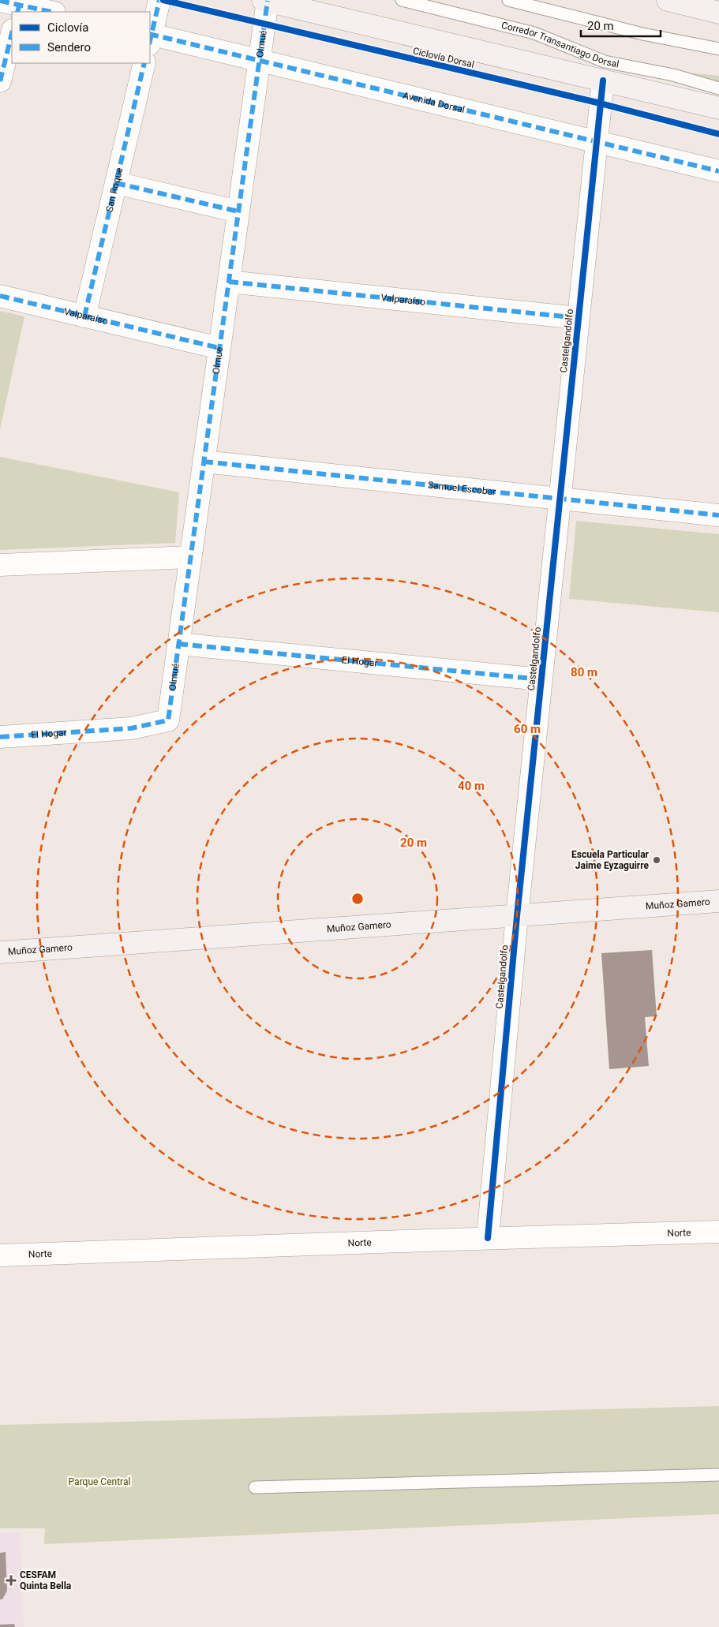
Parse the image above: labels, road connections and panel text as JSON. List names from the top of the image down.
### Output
{
  "streets": {
    "street": [
      "Olmué",
      "Avenida Dorsal",
      "San Roque",
      "Valparaíso",
      "Castelgandolfo",
      "Samuel Escobar",
      "El Hogar",
      "Muñoz Gamero",
      "Norte"
    ],
    "lane": ["Corredor Transantiago Dorsal"],
    "cycle path": ["Ciclovía Dorsal"]
  },
  "crossings": [
    ["Olmué", "Avenida Dorsal"],
    ["Olmué", "Valparaíso"],
    ["Olmué", "Samuel Escobar"],
    ["Olmué", "El Hogar"],
    ["Avenida Dorsal", "Castelgandolfo"],
    ["San Roque", "Valparaíso"],
    ["Valparaíso", "Castelgandolfo"],
    ["Castelgandolfo", "Samuel Escobar"],
    ["Castelgandolfo", "El Hogar"],
    ["Castelgandolfo", "Muñoz Gamero"],
    ["Castelgandolfo", "Norte"]
  ],
  "parks": ["Parque Central"],
  "places": {
    "other": ["Escuela Particular Jaime Eyzaguirre"],
    "health": ["CESFAM Quinta Bella"]
  },
  "legend": ["Ciclovía", "Sendero"],
  "scale_bar": "20 m",
  "rings": [
    "80 m",
    "60 m",
    "40 m",
    "20 m"
  ]
}
